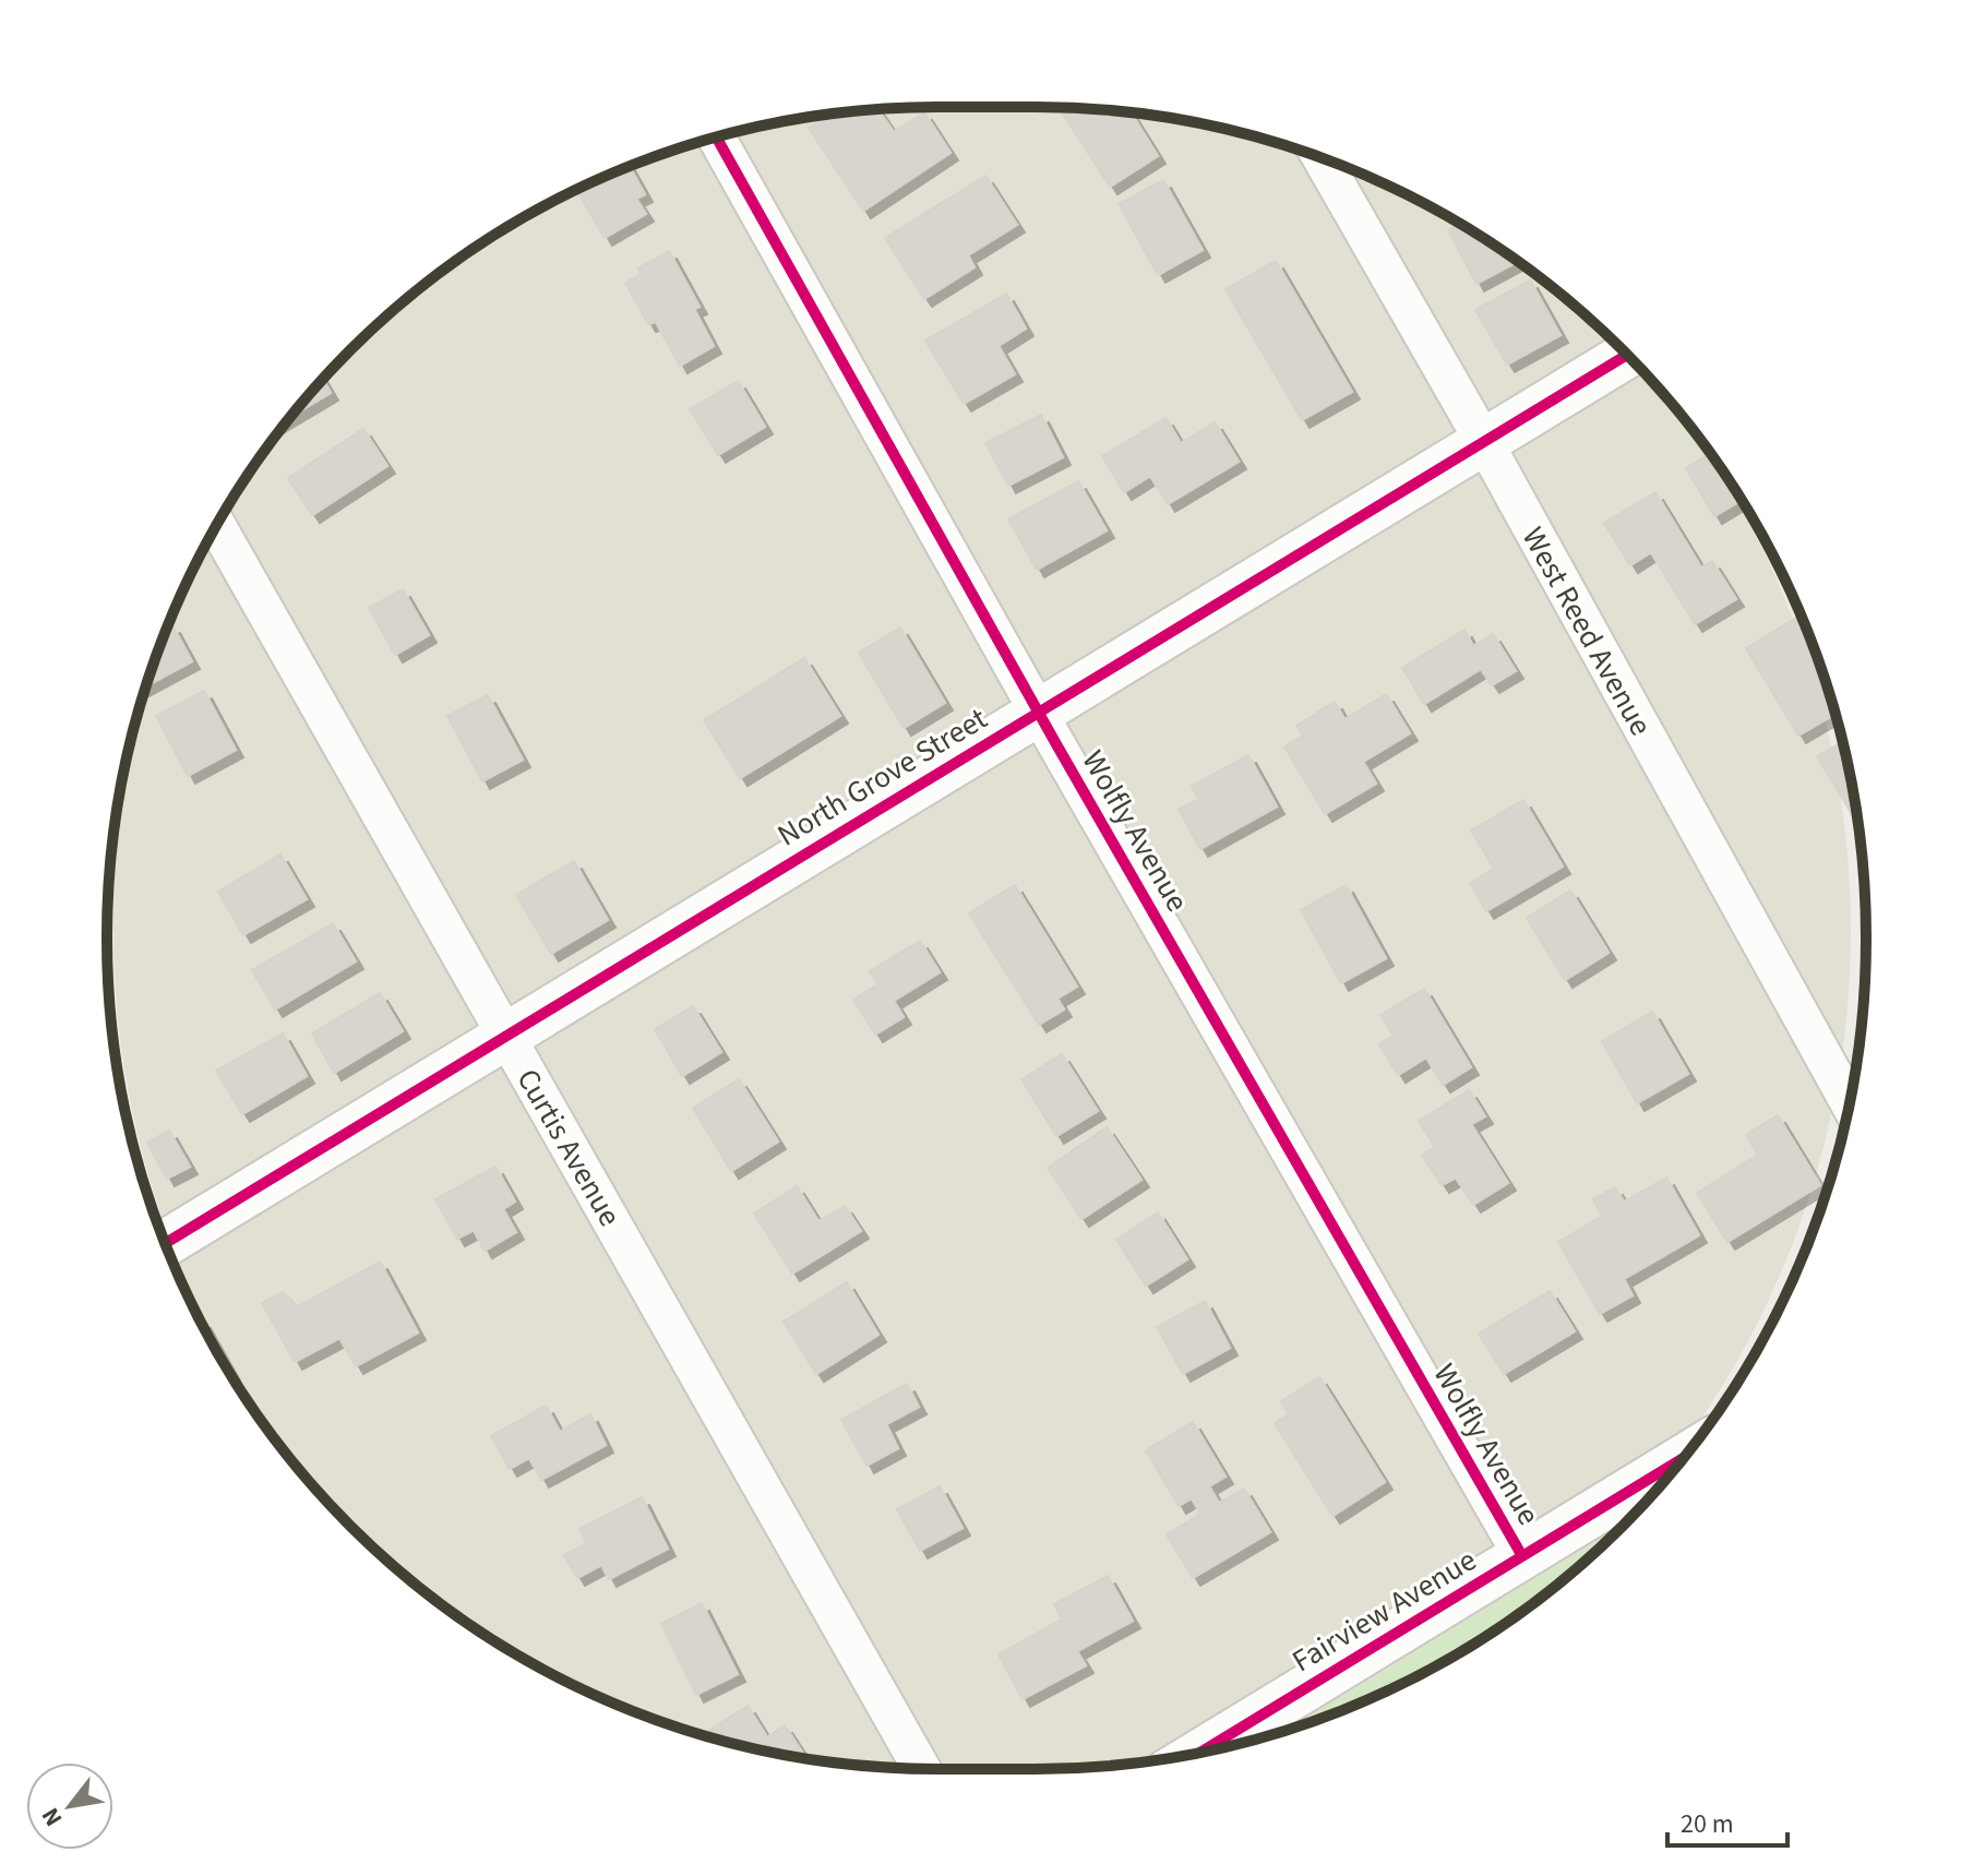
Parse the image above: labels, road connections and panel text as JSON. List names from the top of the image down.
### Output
{
  "streets": {
    "street": [
      "West Reed Avenue",
      "North Grove Street",
      "Wolfly Avenue",
      "Curtis Avenue",
      "Fairview Avenue"
    ]
  },
  "crossings": [
    ["West Reed Avenue", "North Grove Street"],
    ["North Grove Street", "Wolfly Avenue"],
    ["North Grove Street", "Curtis Avenue"],
    ["Wolfly Avenue", "Fairview Avenue"]
  ],
  "scale_bar": "20 m",
  "north": "bottom left"
}
